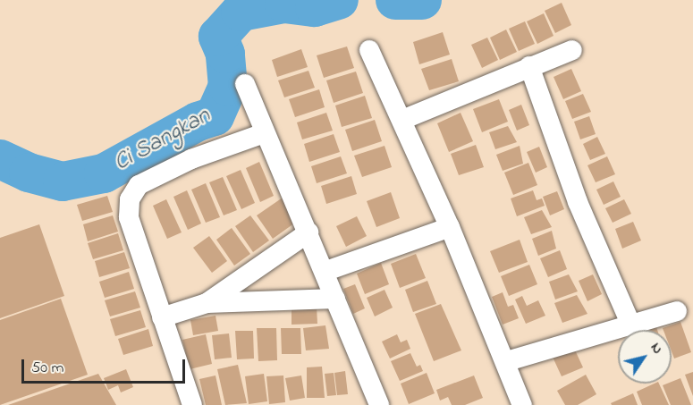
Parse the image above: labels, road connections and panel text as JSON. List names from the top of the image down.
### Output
{
  "water": ["Ci Sangkan"],
  "scale_bar": "50 m",
  "north": "top right"
}
